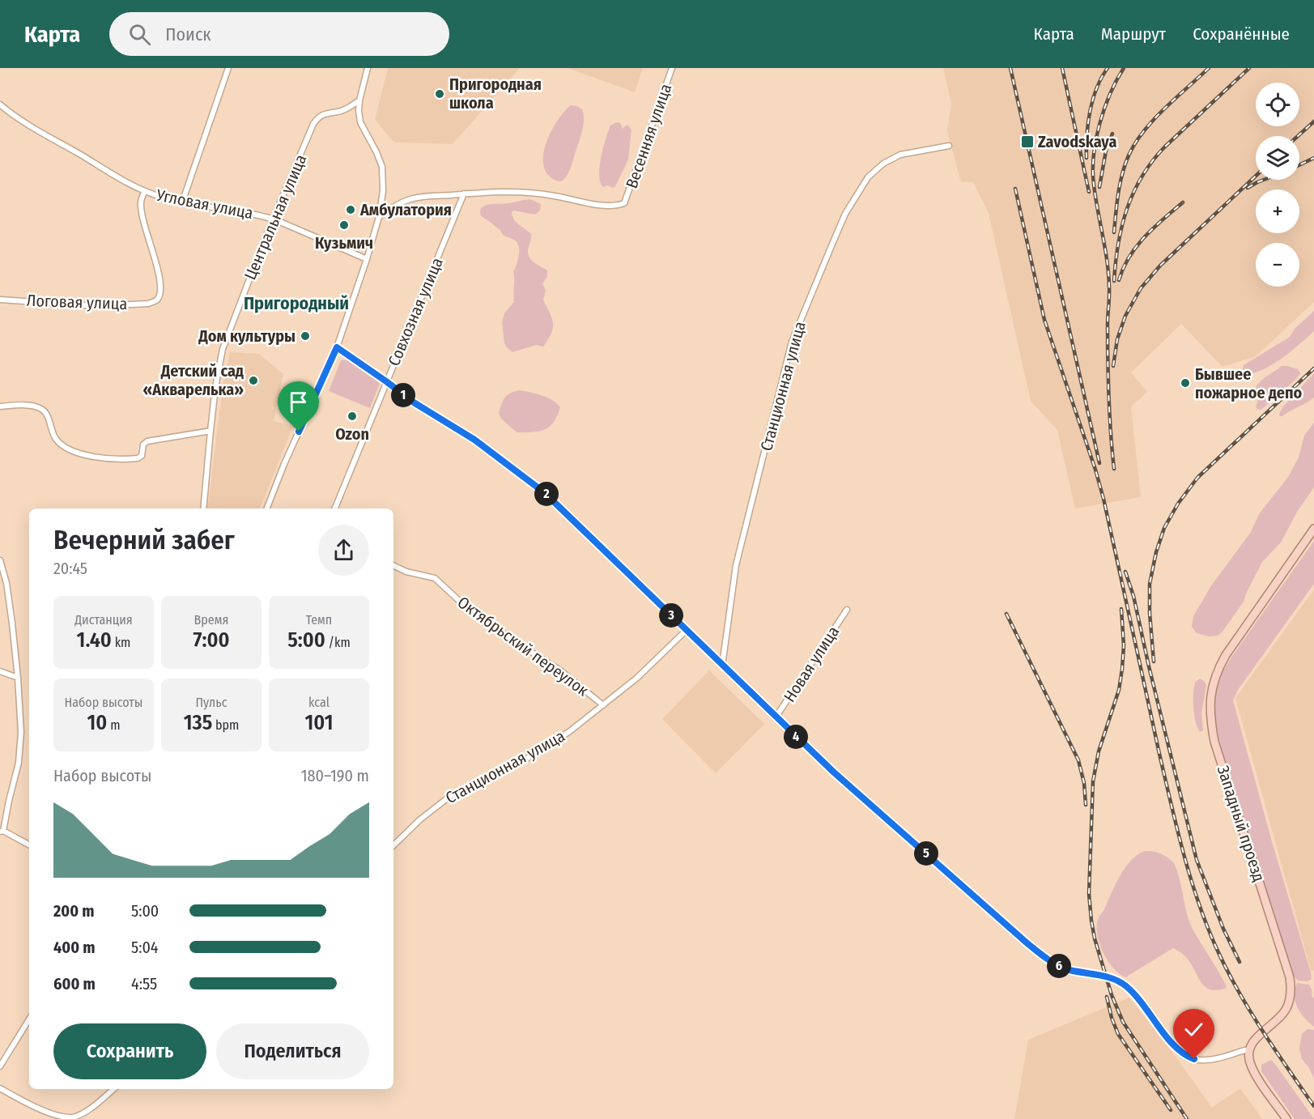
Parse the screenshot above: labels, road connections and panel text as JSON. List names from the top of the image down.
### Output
{
  "streets": {
    "main road": ["Западный проезд"],
    "street": [
      "Весенняя улица",
      "Угловая улица",
      "Центральная улица",
      "Логовая улица",
      "Совхозная улица",
      "Станционная улица",
      "Октябрьский переулок",
      "Новая улица"
    ]
  },
  "crossings": [
    ["Весенняя улица", "Совхозная улица"],
    ["Угловая улица", "Центральная улица"],
    ["Угловая улица", "Логовая улица"],
    ["Станционная улица", "Октябрьский переулок"]
  ],
  "districts": ["Пригородный"],
  "places": {
    "other": [
      "Пригородная школа",
      "Амбулатория",
      "Кузьмич",
      "Дом культуры",
      "Детский сад «Акварелька»",
      "Бывшее пожарное депо",
      "Ozon"
    ],
    "transit": ["Zavodskaya"]
  },
  "page": {
    "header": "Карта",
    "search": "Поиск",
    "nav": ["Карта", "Маршрут", "Сохранённые"],
    "map_buttons": ["+", "−"],
    "pins": [
      "1",
      "2",
      "3",
      "4",
      "5",
      "6"
    ],
    "heading": ["Вечерний забег", "20:45"],
    "stats": [
      ["Дистанция", "1.40 km"],
      ["Время", "7:00"],
      ["Темп", "5:00 /km"],
      ["Набор высоты", "10 m"],
      ["Пульс", "135 bpm"],
      ["kcal", "101"]
    ],
    "chart": ["Набор высоты", "180–190 m"],
    "list": [
      {
        "name": "200 m",
        "note": "5:00"
      },
      {
        "name": "400 m",
        "note": "5:04"
      },
      {
        "name": "600 m",
        "note": "4:55"
      }
    ],
    "buttons": ["Сохранить", "Поделиться"]
  }
}
